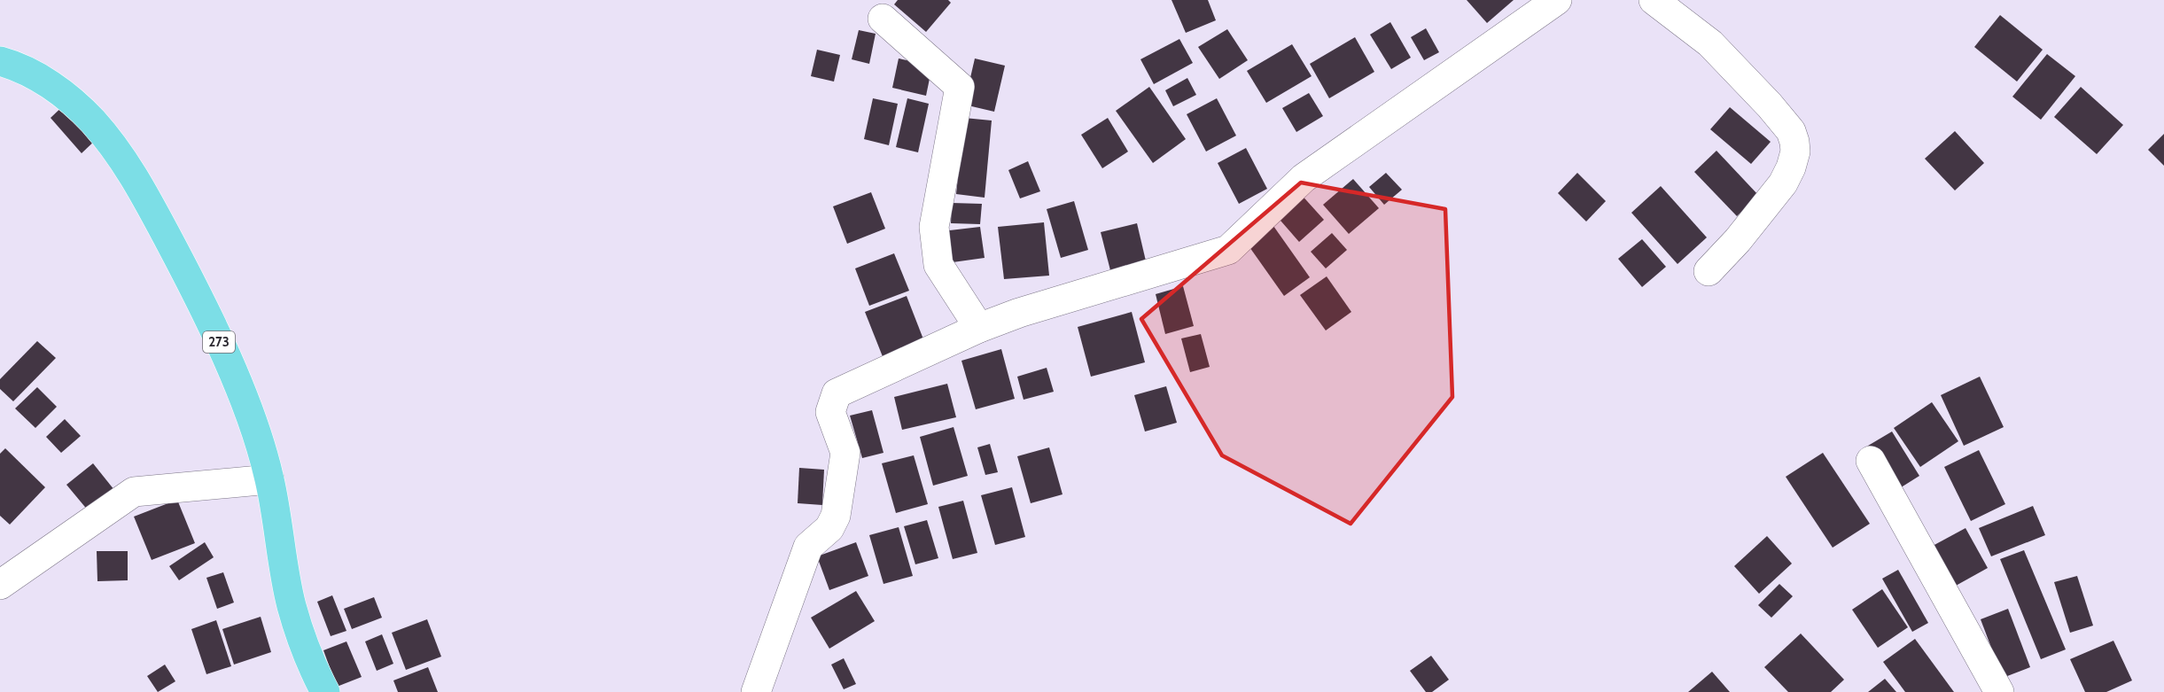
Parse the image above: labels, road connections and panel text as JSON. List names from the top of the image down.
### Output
{
  "streets": {
    "main road": ["273"]
  }
}
